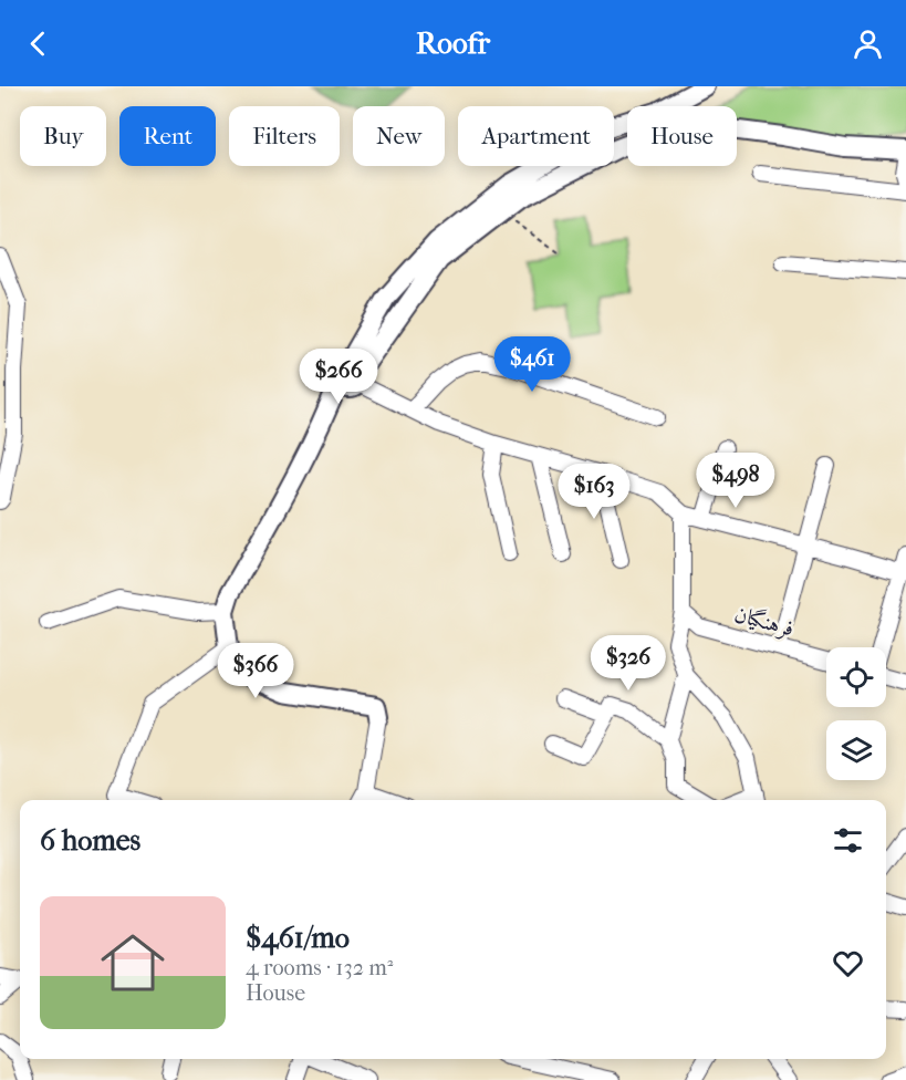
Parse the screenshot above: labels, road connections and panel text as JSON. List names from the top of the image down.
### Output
{
  "streets": {
    "street": ["فرهنگیان"]
  },
  "page": {
    "header": "Roofr",
    "chip": [
      "Buy",
      "Rent",
      "Filters",
      "New",
      "Apartment",
      "House"
    ],
    "price": [
      "$461",
      "$266",
      "$498",
      "$163",
      "$326",
      "$366"
    ],
    "heading": "6 homes",
    "list": [
      {
        "name": "$461/mo",
        "note": "4 rooms · 132 m² · House"
      }
    ]
  }
}
